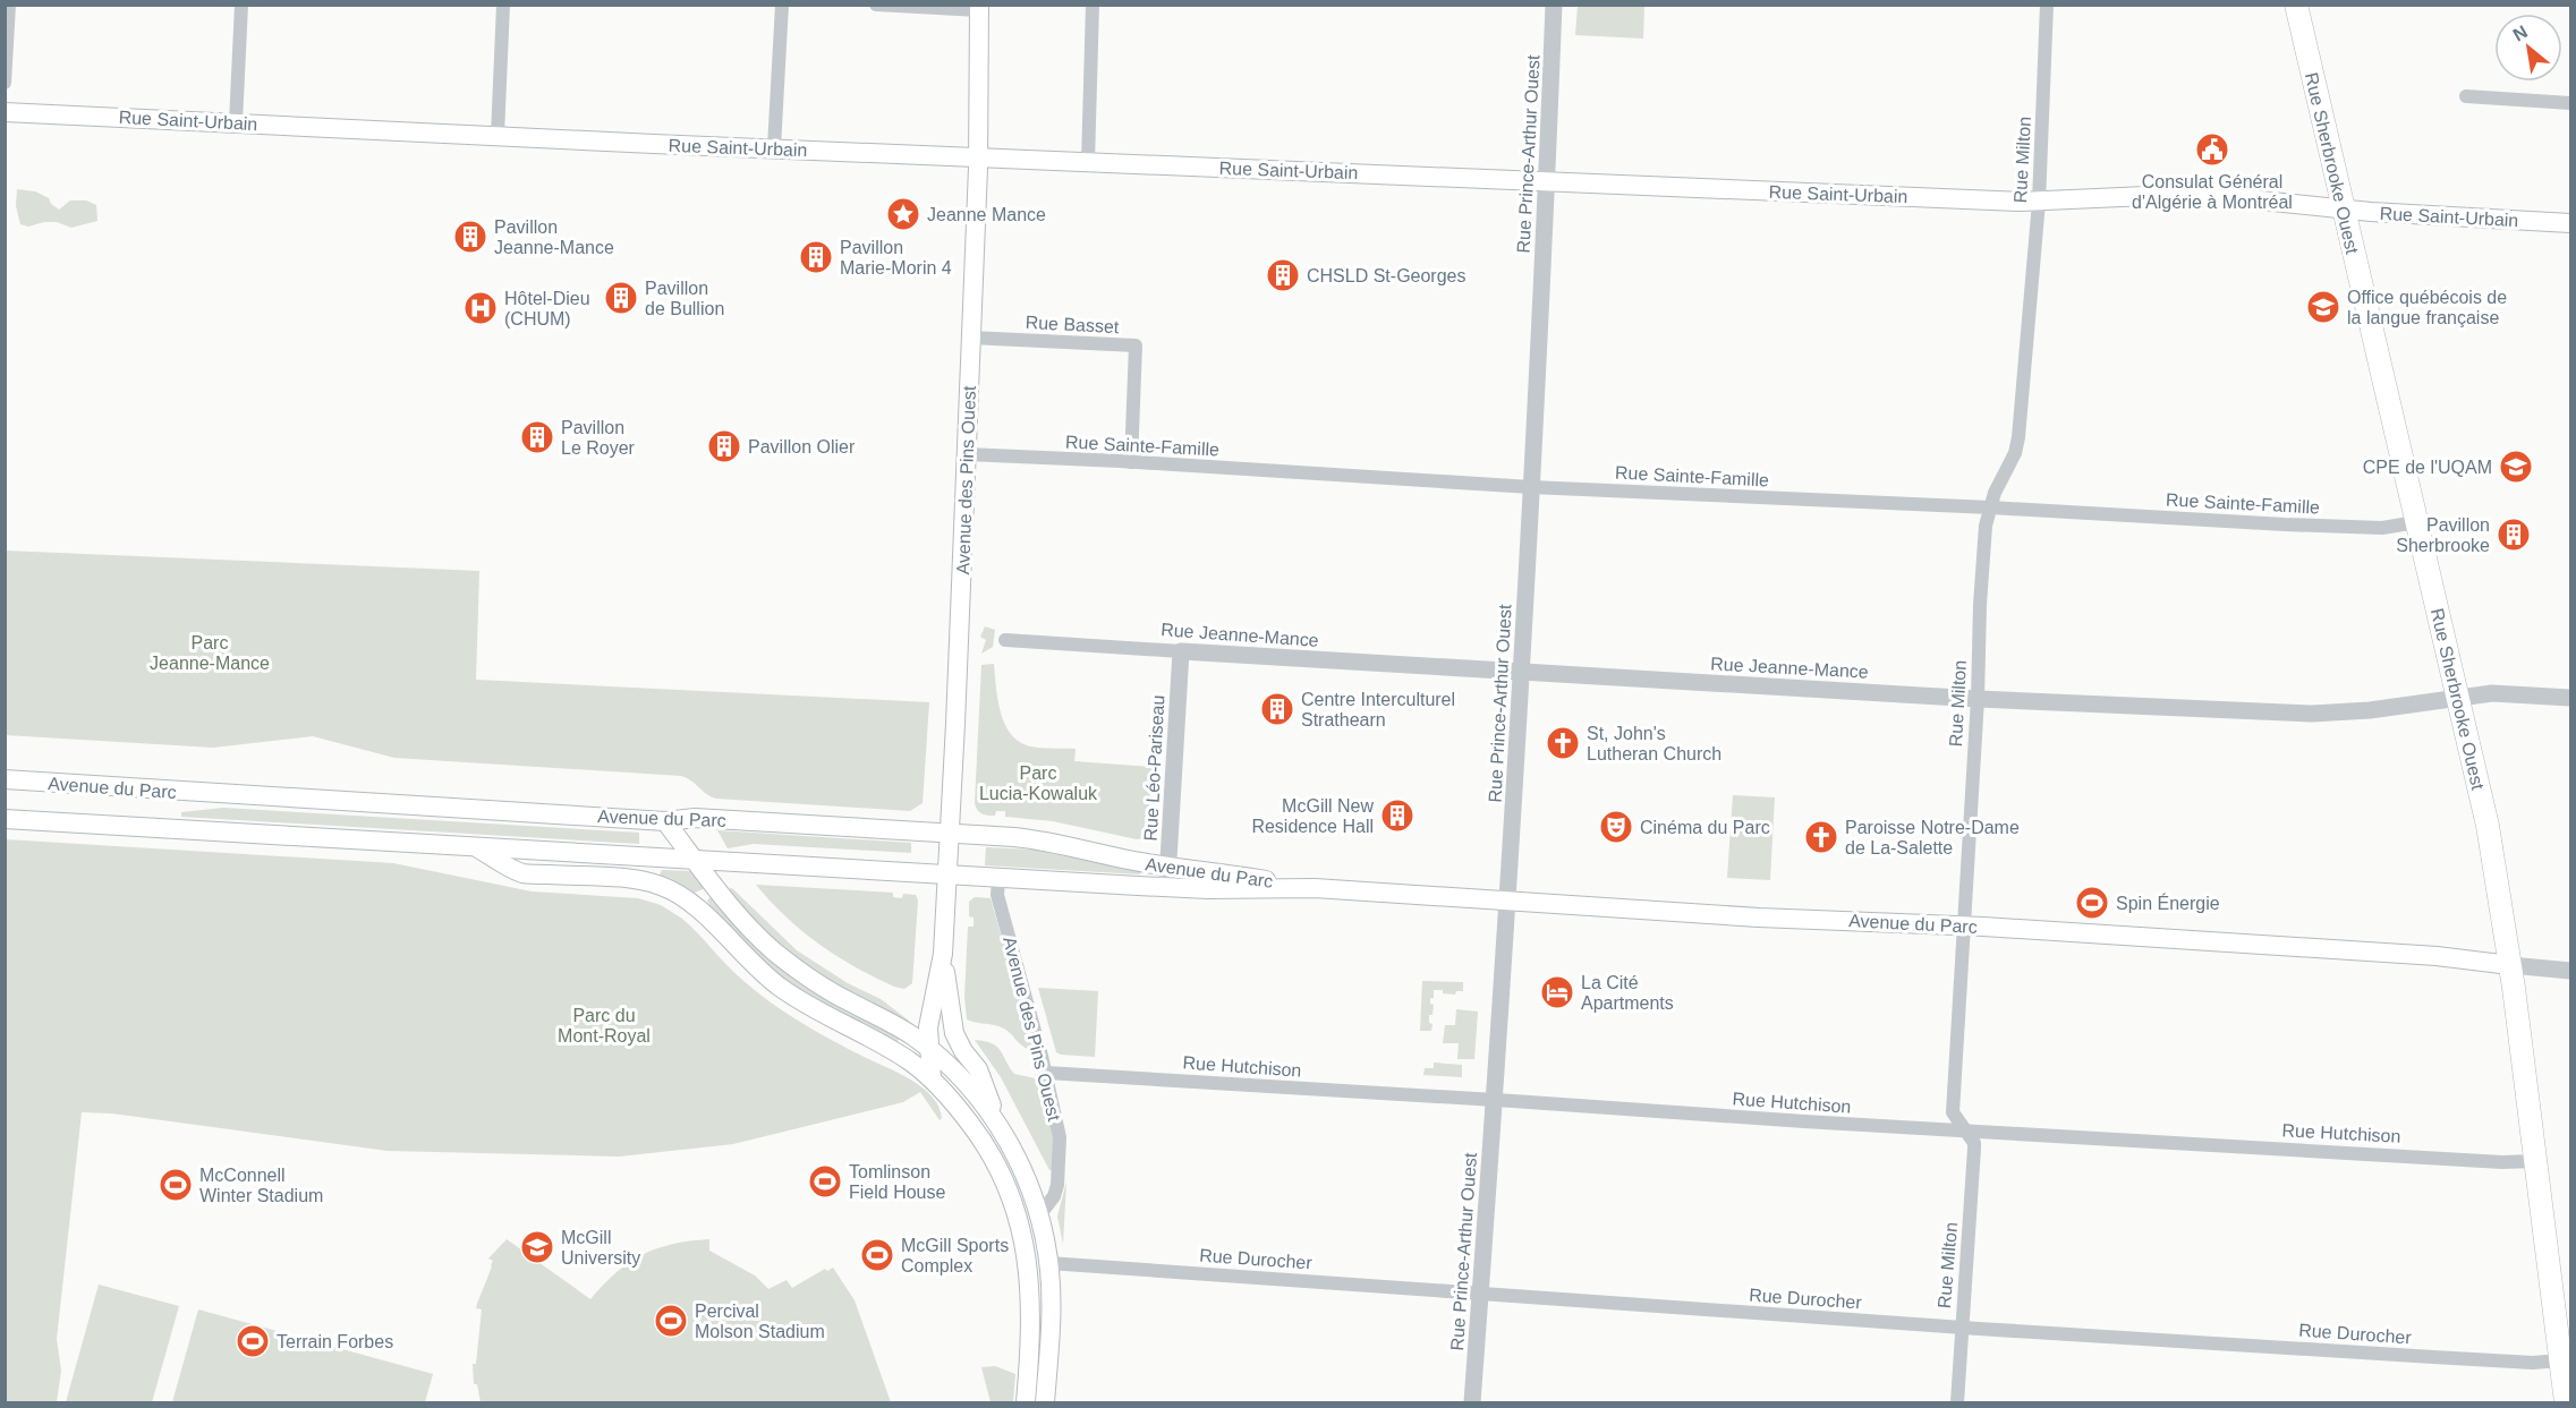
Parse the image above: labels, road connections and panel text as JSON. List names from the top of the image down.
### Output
{
  "streets": {
    "main road": [
      "Rue Saint-Urbain",
      "Rue Sherbrooke Ouest",
      "Avenue des Pins Ouest",
      "Avenue du Parc"
    ],
    "street": [
      "Rue Prince-Arthur Ouest",
      "Rue Milton",
      "Rue Basset",
      "Rue Sainte-Famille",
      "Rue Jeanne-Mance",
      "Rue Léo-Pariseau",
      "Rue Hutchison",
      "Rue Durocher"
    ]
  },
  "crossings": [
    ["Rue Saint-Urbain", "Rue Prince-Arthur Ouest"],
    ["Rue Saint-Urbain", "Rue Milton"],
    ["Rue Saint-Urbain", "Rue Sherbrooke Ouest"],
    ["Rue Saint-Urbain", "Avenue des Pins Ouest"],
    ["Rue Prince-Arthur Ouest", "Rue Sainte-Famille"],
    ["Rue Prince-Arthur Ouest", "Rue Jeanne-Mance"],
    ["Rue Prince-Arthur Ouest", "Avenue du Parc"],
    ["Rue Prince-Arthur Ouest", "Rue Hutchison"],
    ["Rue Prince-Arthur Ouest", "Rue Durocher"],
    ["Rue Milton", "Rue Sainte-Famille"],
    ["Rue Milton", "Rue Jeanne-Mance"],
    ["Rue Milton", "Avenue du Parc"],
    ["Rue Milton", "Rue Hutchison"],
    ["Rue Milton", "Rue Durocher"],
    ["Rue Sherbrooke Ouest", "Rue Sainte-Famille"],
    ["Rue Sherbrooke Ouest", "Rue Jeanne-Mance"],
    ["Rue Sherbrooke Ouest", "Avenue du Parc"],
    ["Rue Sherbrooke Ouest", "Rue Hutchison"],
    ["Rue Sherbrooke Ouest", "Rue Durocher"],
    ["Rue Basset", "Rue Sainte-Famille"],
    ["Rue Basset", "Avenue des Pins Ouest"],
    ["Rue Sainte-Famille", "Avenue des Pins Ouest"],
    ["Avenue des Pins Ouest", "Avenue du Parc"],
    ["Avenue des Pins Ouest", "Rue Hutchison"],
    ["Avenue des Pins Ouest", "Rue Durocher"],
    ["Rue Jeanne-Mance", "Rue Léo-Pariseau"],
    ["Rue Léo-Pariseau", "Avenue du Parc"]
  ],
  "parks": ["Parc Jeanne-Mance", "Parc Lucia-Kowaluk", "Parc du Mont-Royal"],
  "places": {
    "public building": ["Consulat Général d'Algérie à Montréal"],
    "place": ["Jeanne Mance"],
    "building": [
      "Pavillon Jeanne-Mance",
      "Pavillon Marie-Morin 4",
      "CHSLD St-Georges",
      "Pavillon de Bullion",
      "Pavillon Le Royer",
      "Pavillon Olier",
      "Pavillon Sherbrooke",
      "Centre Interculturel Strathearn",
      "McGill New Residence Hall"
    ],
    "school or university": ["Office québécois de la langue française", "CPE de l'UQAM", "McGill University"],
    "hospital": ["Hôtel-Dieu (CHUM)"],
    "church": ["St, John's Lutheran Church", "Paroisse Notre-Dame de La-Salette"],
    "theatre": ["Cinéma du Parc"],
    "sports": [
      "Spin Énergie",
      "Tomlinson Field House",
      "McConnell Winter Stadium",
      "McGill Sports Complex",
      "Percival Molson Stadium",
      "Terrain Forbes"
    ],
    "hotel": ["La Cité Apartments"]
  },
  "north": "top left"
}
